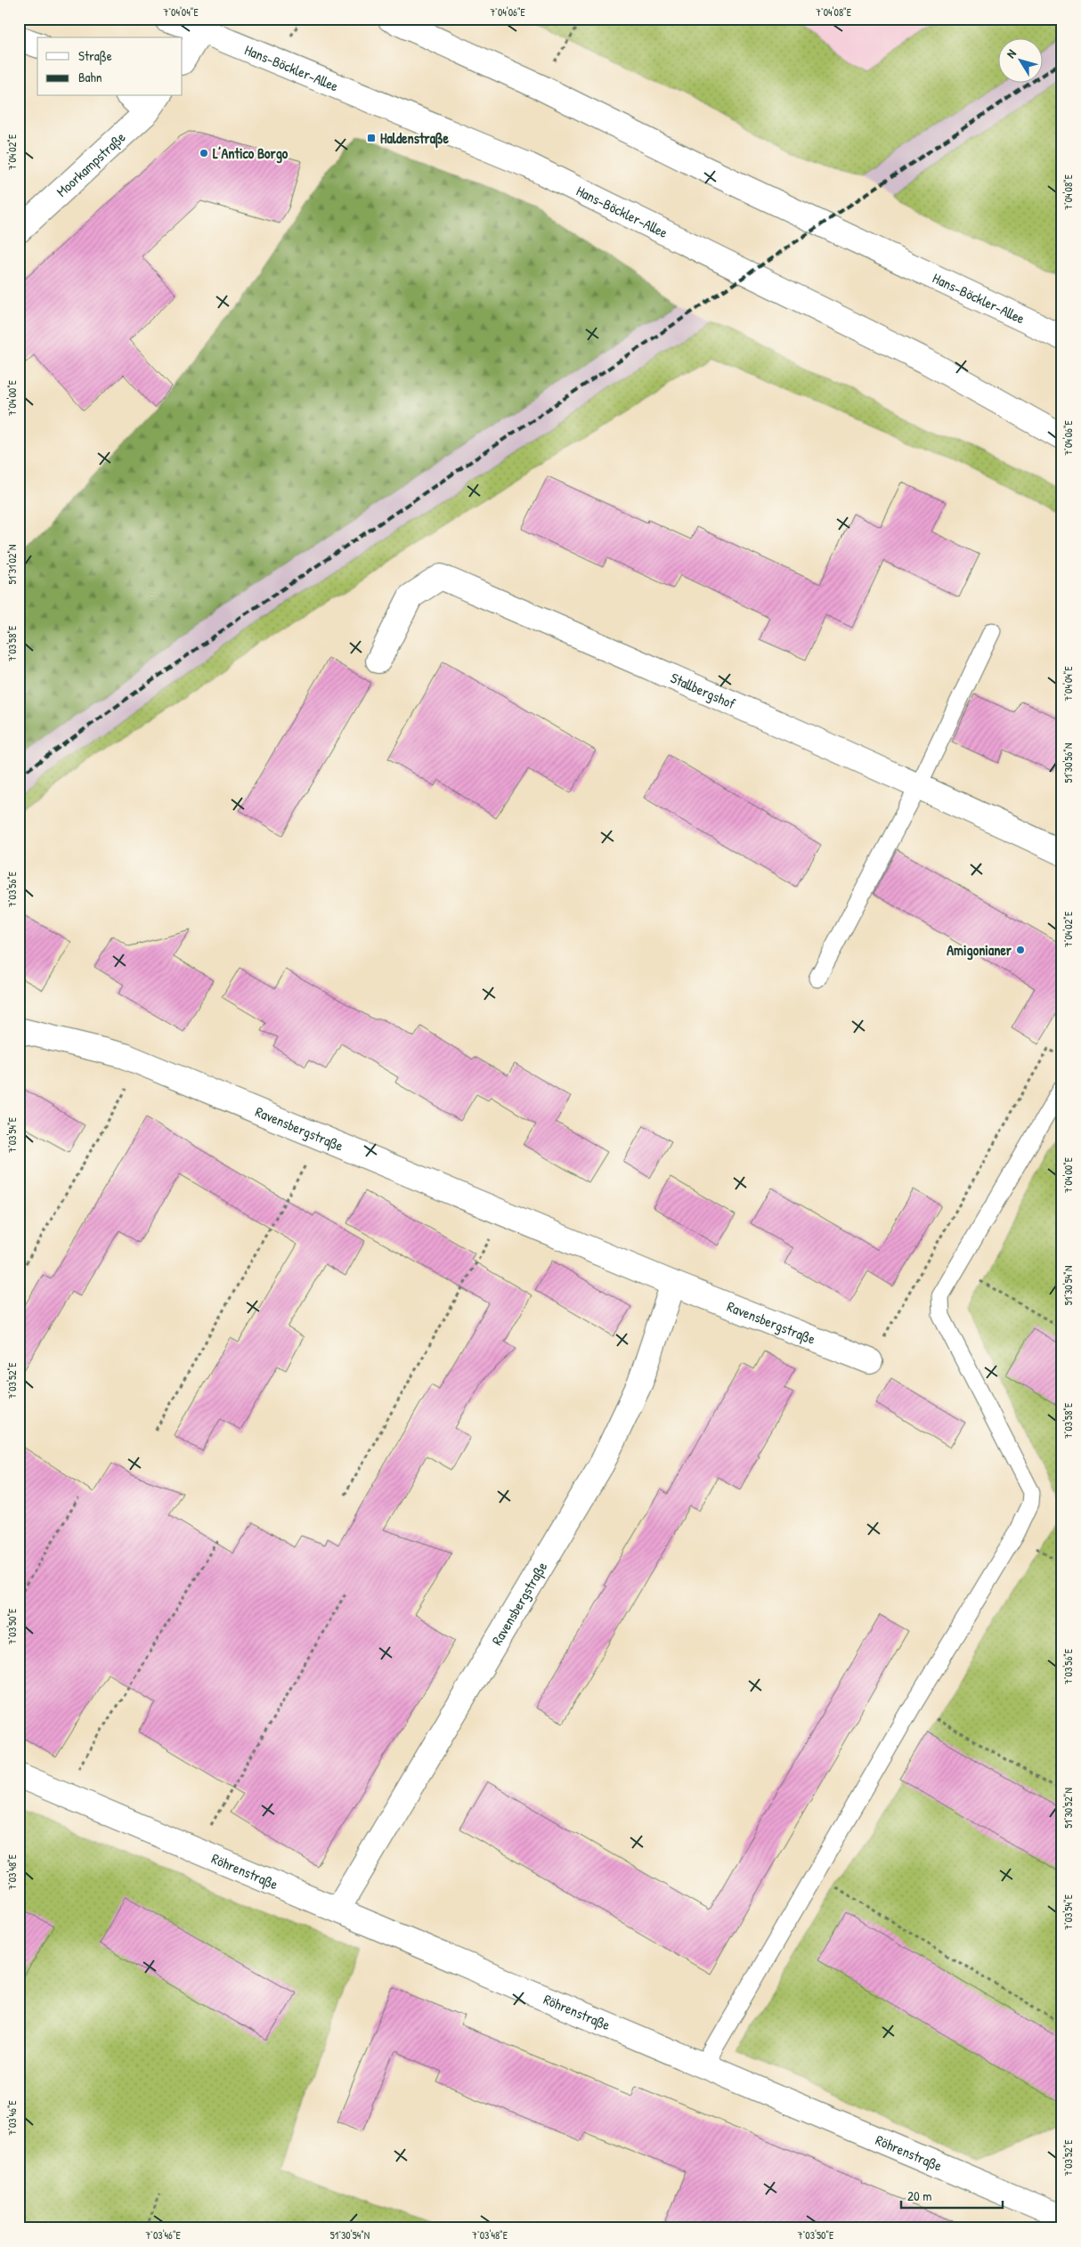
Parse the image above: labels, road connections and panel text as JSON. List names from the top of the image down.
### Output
{
  "streets": {
    "street": [
      "Hans-Böckler-Allee",
      "Moorkampstraße",
      "Stallbergshof",
      "Ravensbergstraße",
      "Röhrenstraße"
    ]
  },
  "crossings": [
    ["Ravensbergstraße", "Röhrenstraße"]
  ],
  "places": {
    "transit": ["Haldenstraße"],
    "other": ["L’Antico Borgo", "Amigonianer"]
  },
  "legend": ["Straße", "Bahn"],
  "scale_bar": "20 m",
  "north": "top left",
  "coordinates": [
    "7°04'04\"E",
    "7°04'06\"E",
    "7°04'08\"E",
    "7°04'02\"E",
    "7°04'00\"E",
    "51°31'02\"N",
    "7°03'58\"E",
    "51°30'56\"N",
    "7°03'56\"E",
    "7°03'54\"E",
    "51°30'54\"N",
    "7°03'52\"E",
    "7°03'50\"E",
    "51°30'52\"N",
    "7°03'48\"E",
    "7°03'46\"E"
  ]
}
